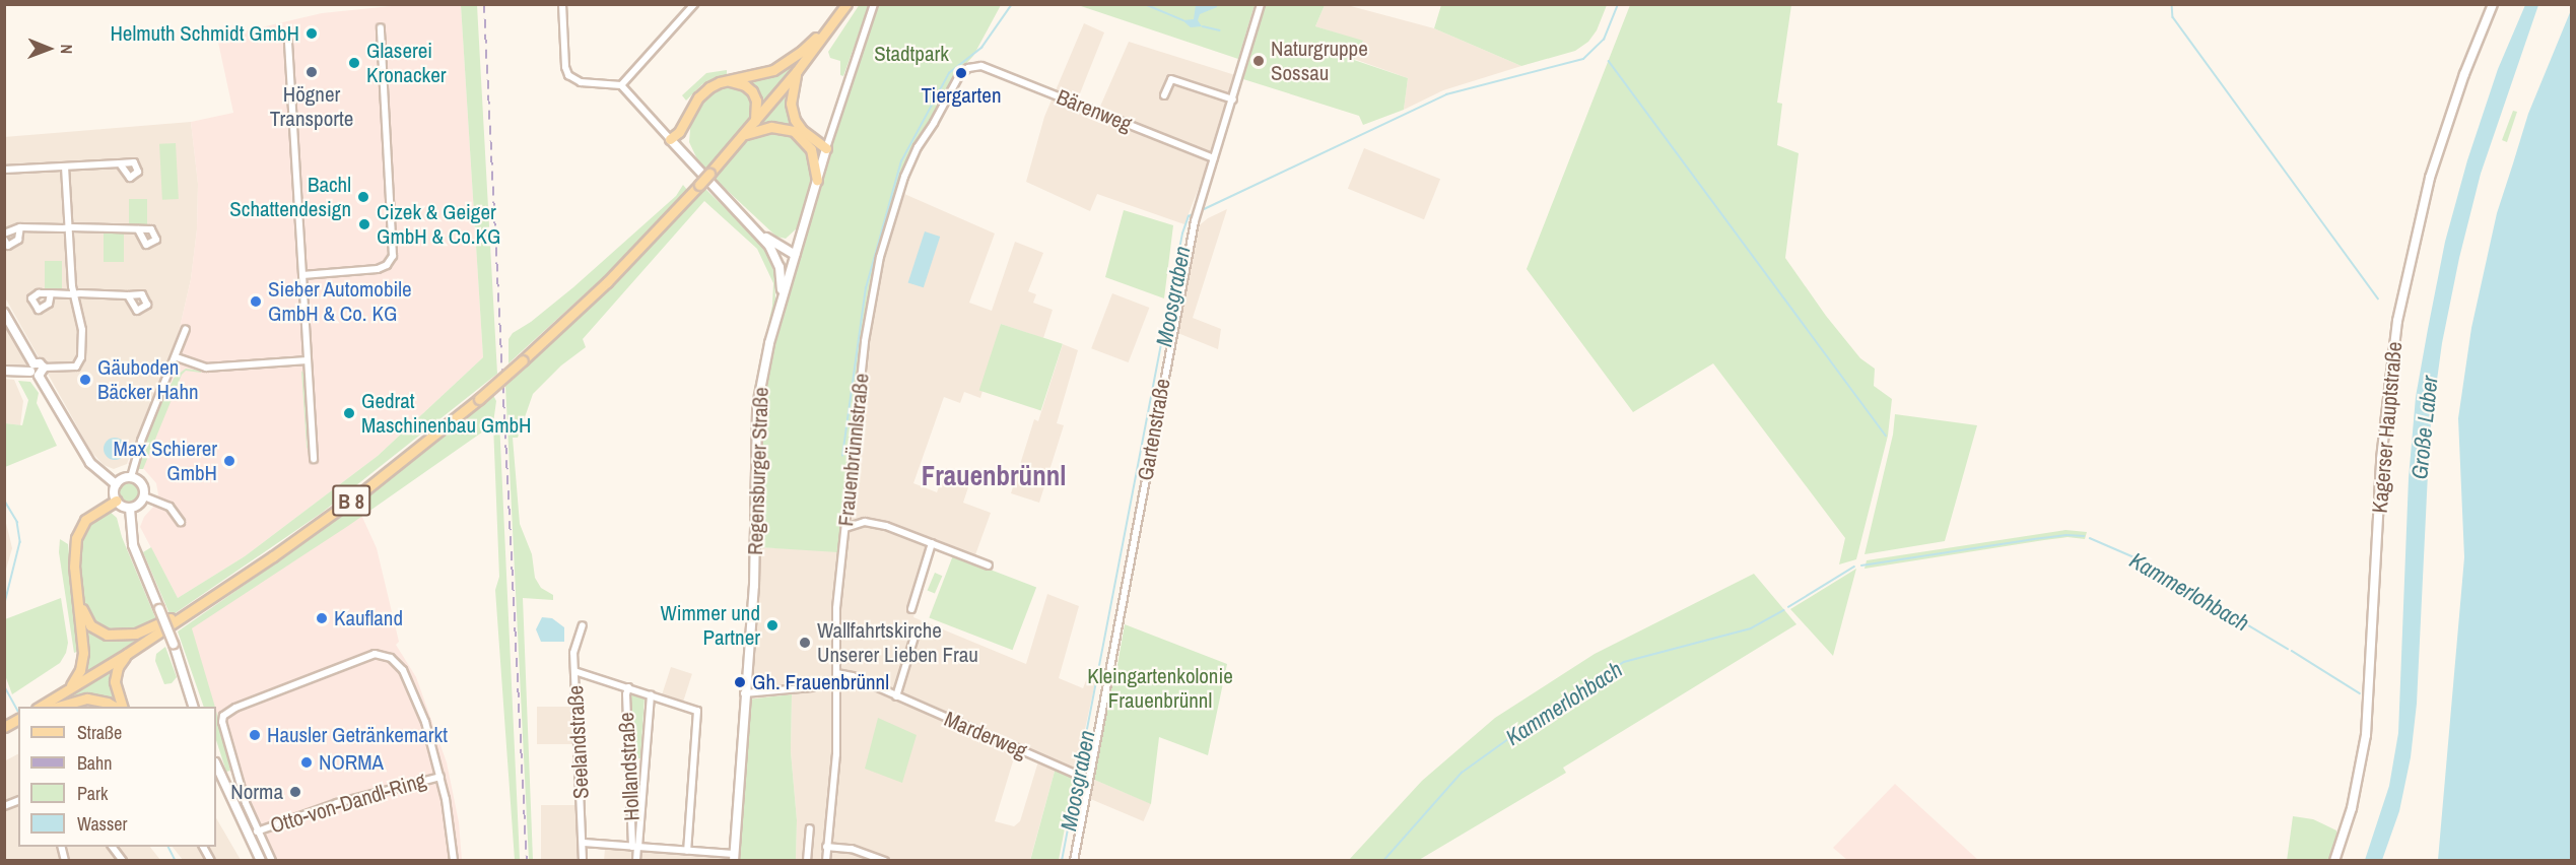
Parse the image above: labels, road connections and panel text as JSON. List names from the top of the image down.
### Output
{
  "streets": {
    "main road": ["B 8"],
    "street": [
      "Bärenweg",
      "Kagerser Hauptstraße",
      "Gartenstraße",
      "Frauenbrünnlstraße",
      "Regensburger Straße",
      "Marderweg",
      "Seelandstraße",
      "Hollandstraße",
      "Otto-von-Dandl-Ring"
    ]
  },
  "crossings": [
    ["Bärenweg", "Gartenstraße"],
    ["Bärenweg", "Frauenbrünnlstraße"],
    ["Frauenbrünnlstraße", "Marderweg"],
    ["Seelandstraße", "Hollandstraße"]
  ],
  "districts": ["Frauenbrünnl"],
  "water": ["Moosgraben", "Große Laber", "Kammerlohbach"],
  "parks": ["Stadtpark", "Kleingartenkolonie Frauenbrünnl"],
  "places": [
    "Helmuth Schmidt GmbH",
    "Naturgruppe Sossau",
    "Glaserei Kronacker",
    "Högner Transporte",
    "Tiergarten",
    "Bachl Schattendesign",
    "Cizek & Geiger GmbH & Co.KG",
    "Sieber Automobile GmbH & Co. KG",
    "Gäuboden Bäcker Hahn",
    "Gedrat Maschinenbau GmbH",
    "Max Schierer GmbH",
    "Kaufland",
    "Wimmer und Partner",
    "Wallfahrtskirche Unserer Lieben Frau",
    "Gh. Frauenbrünnl",
    "Hausler Getränkemarkt",
    "NORMA",
    "Norma"
  ],
  "legend": [
    "Straße",
    "Bahn",
    "Park",
    "Wasser"
  ],
  "north": "right"
}
